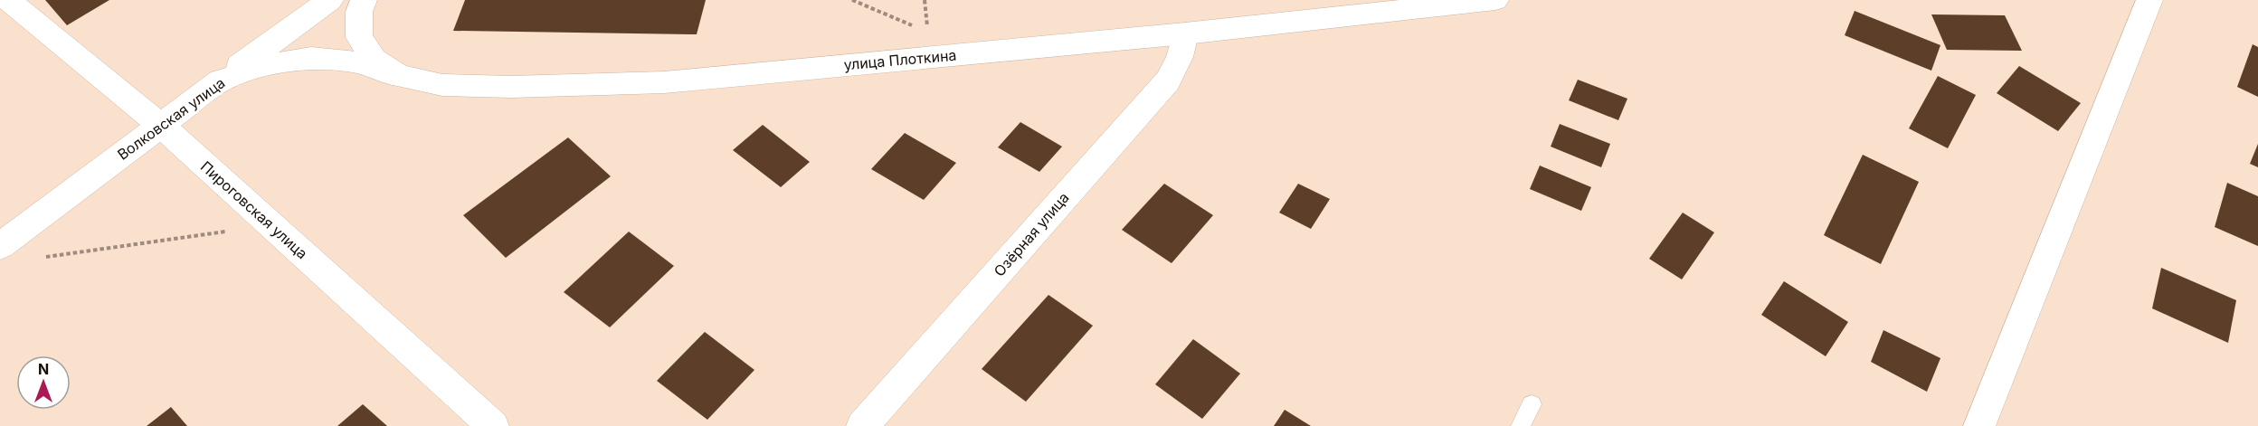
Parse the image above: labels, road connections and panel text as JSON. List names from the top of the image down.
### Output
{
  "streets": {
    "street": [
      "улица Плоткина",
      "Волковская улица",
      "Пироговская улица",
      "Озёрная улица"
    ]
  },
  "crossings": [
    ["улица Плоткина", "Волковская улица"],
    ["улица Плоткина", "Озёрная улица"],
    ["Волковская улица", "Пироговская улица"]
  ],
  "north": "top"
}
